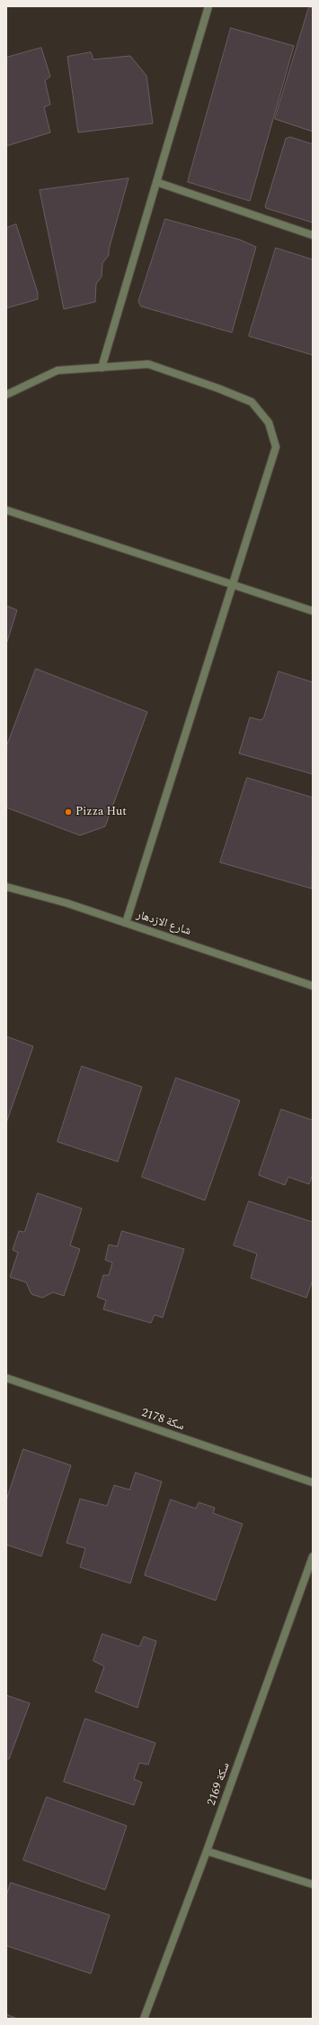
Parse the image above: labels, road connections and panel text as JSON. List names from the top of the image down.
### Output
{
  "streets": {
    "street": ["شارع الازدهار", "سكة 2178", "سكة 2169"]
  },
  "places": ["Pizza Hut"]
}
